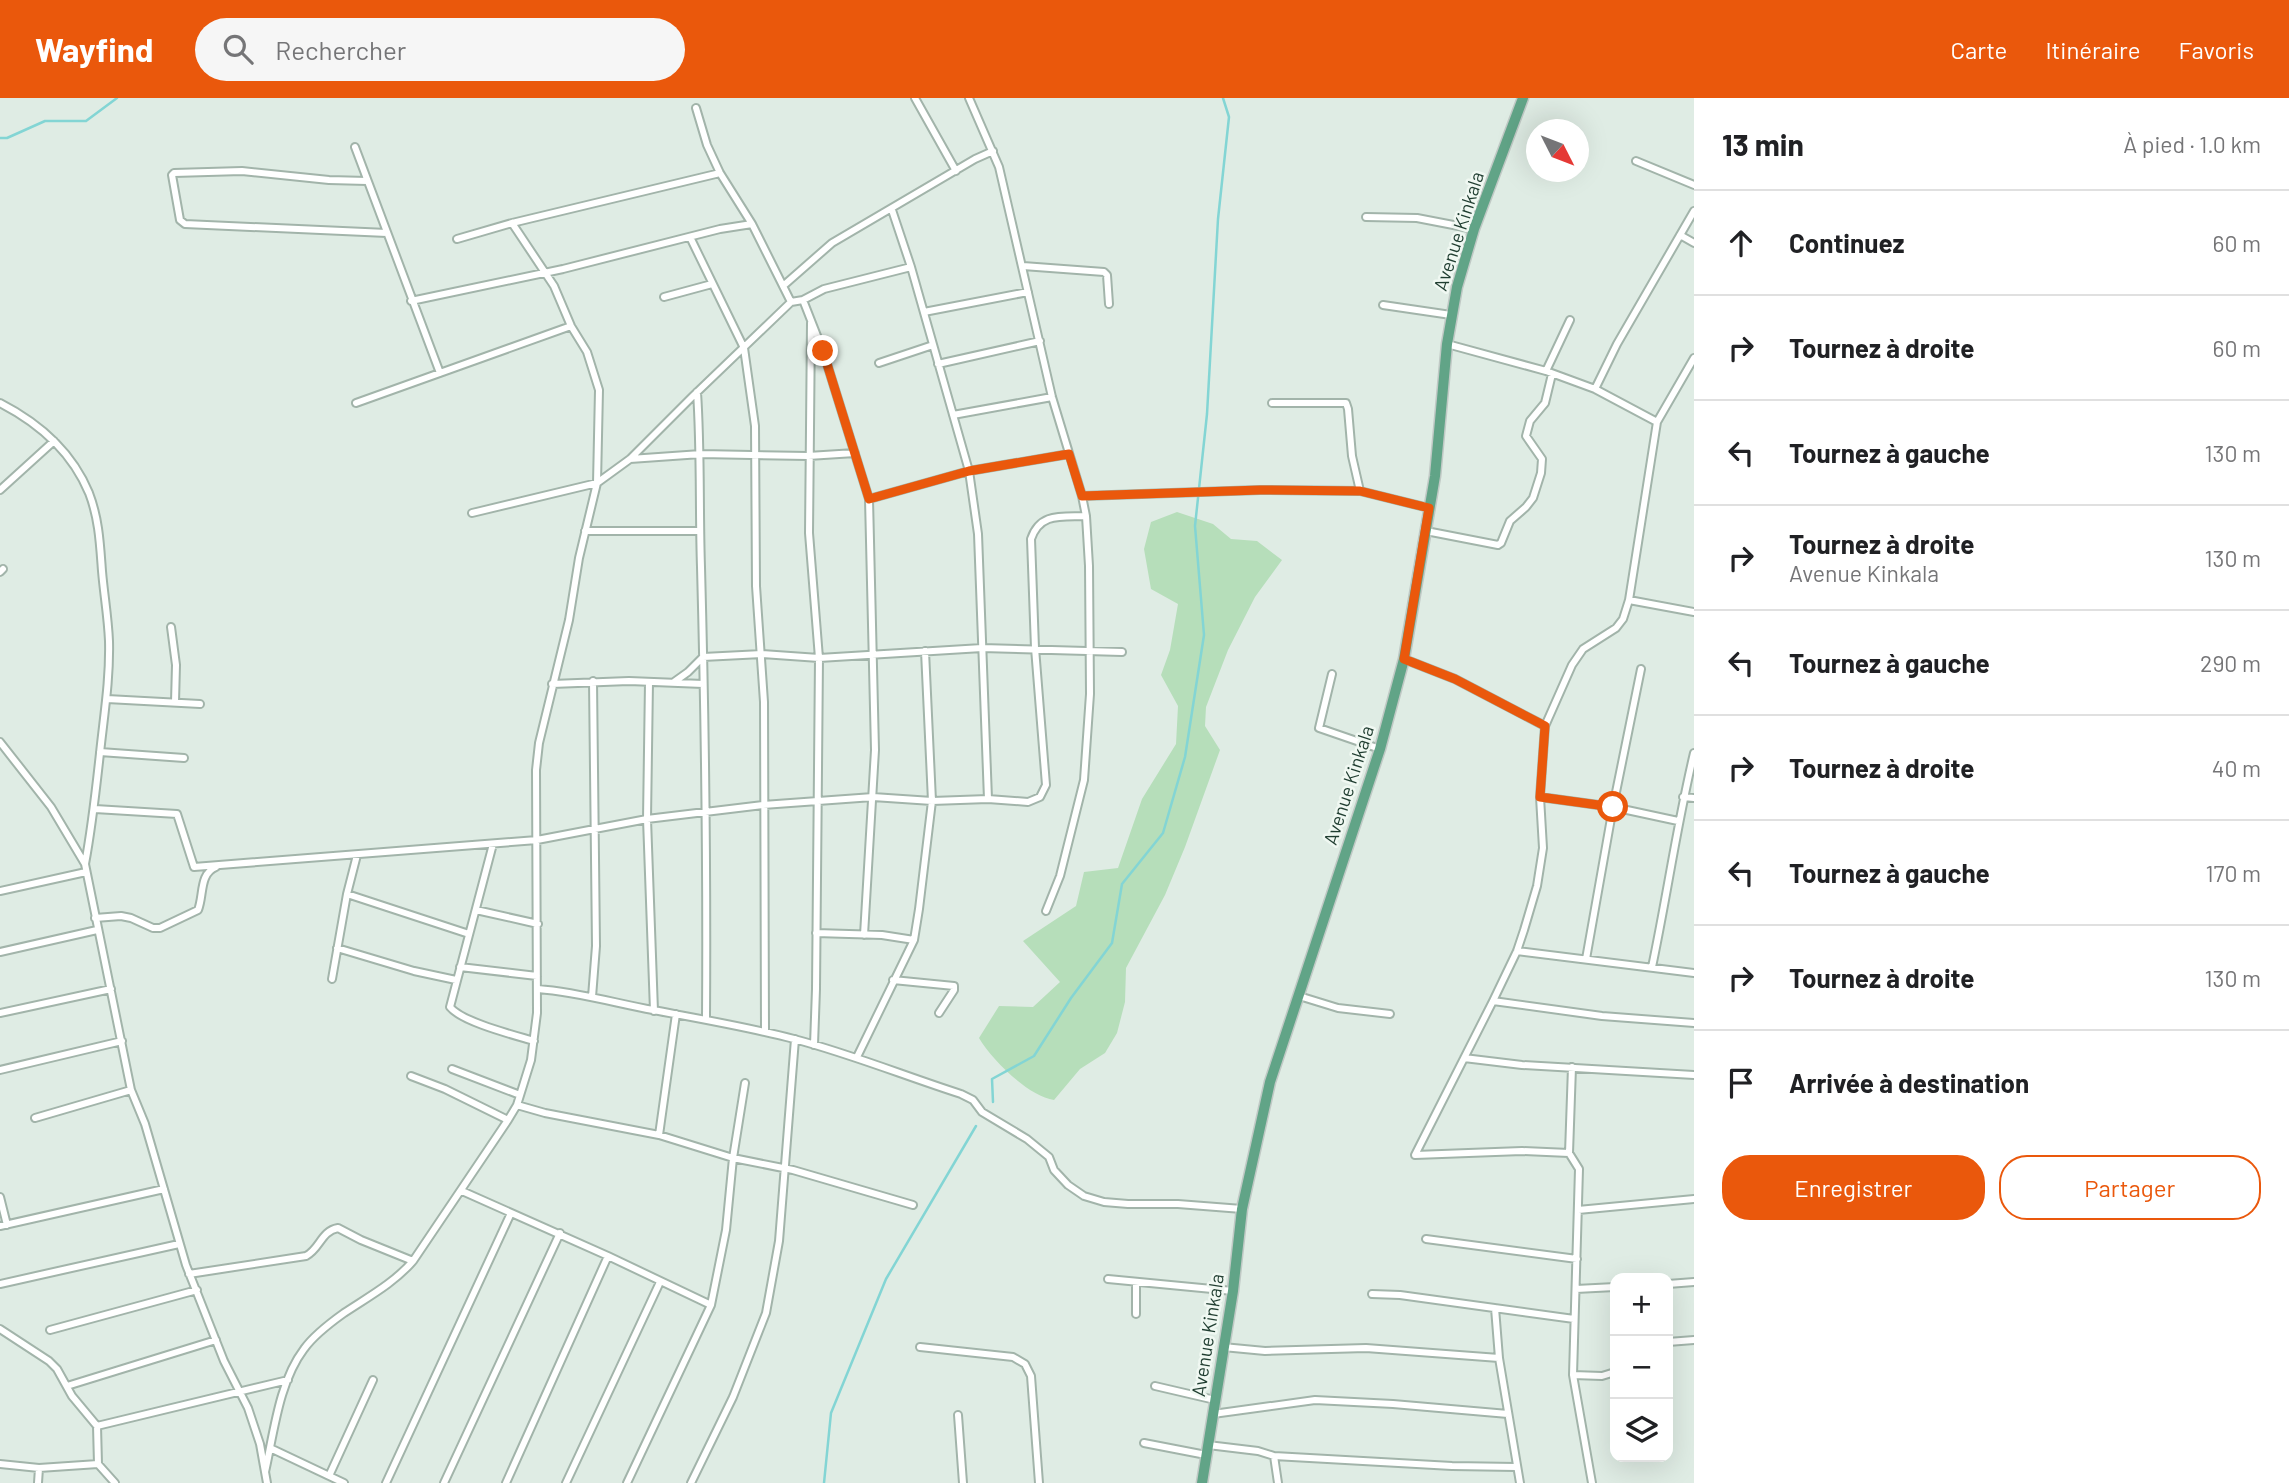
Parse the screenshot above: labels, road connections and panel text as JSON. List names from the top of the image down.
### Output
{
  "streets": {
    "main road": ["Avenue Kinkala"]
  },
  "north": "bottom right",
  "page": {
    "header": "Wayfind",
    "search": "Rechercher",
    "nav": ["Carte", "Itinéraire", "Favoris"],
    "heading": ["13 min", "À pied · 1.0 km"],
    "list": [
      ["Continuez", "60 m"],
      ["Tournez à droite", "60 m"],
      ["Tournez à gauche", "130 m"],
      ["Tournez à droite", "Avenue Kinkala", "130 m"],
      ["Tournez à gauche", "290 m"],
      ["Tournez à droite", "40 m"],
      ["Tournez à gauche", "170 m"],
      ["Tournez à droite", "130 m"],
      "Arrivée à destination"
    ],
    "buttons": ["Enregistrer", "Partager"],
    "map_buttons": ["+", "−"]
  }
}
